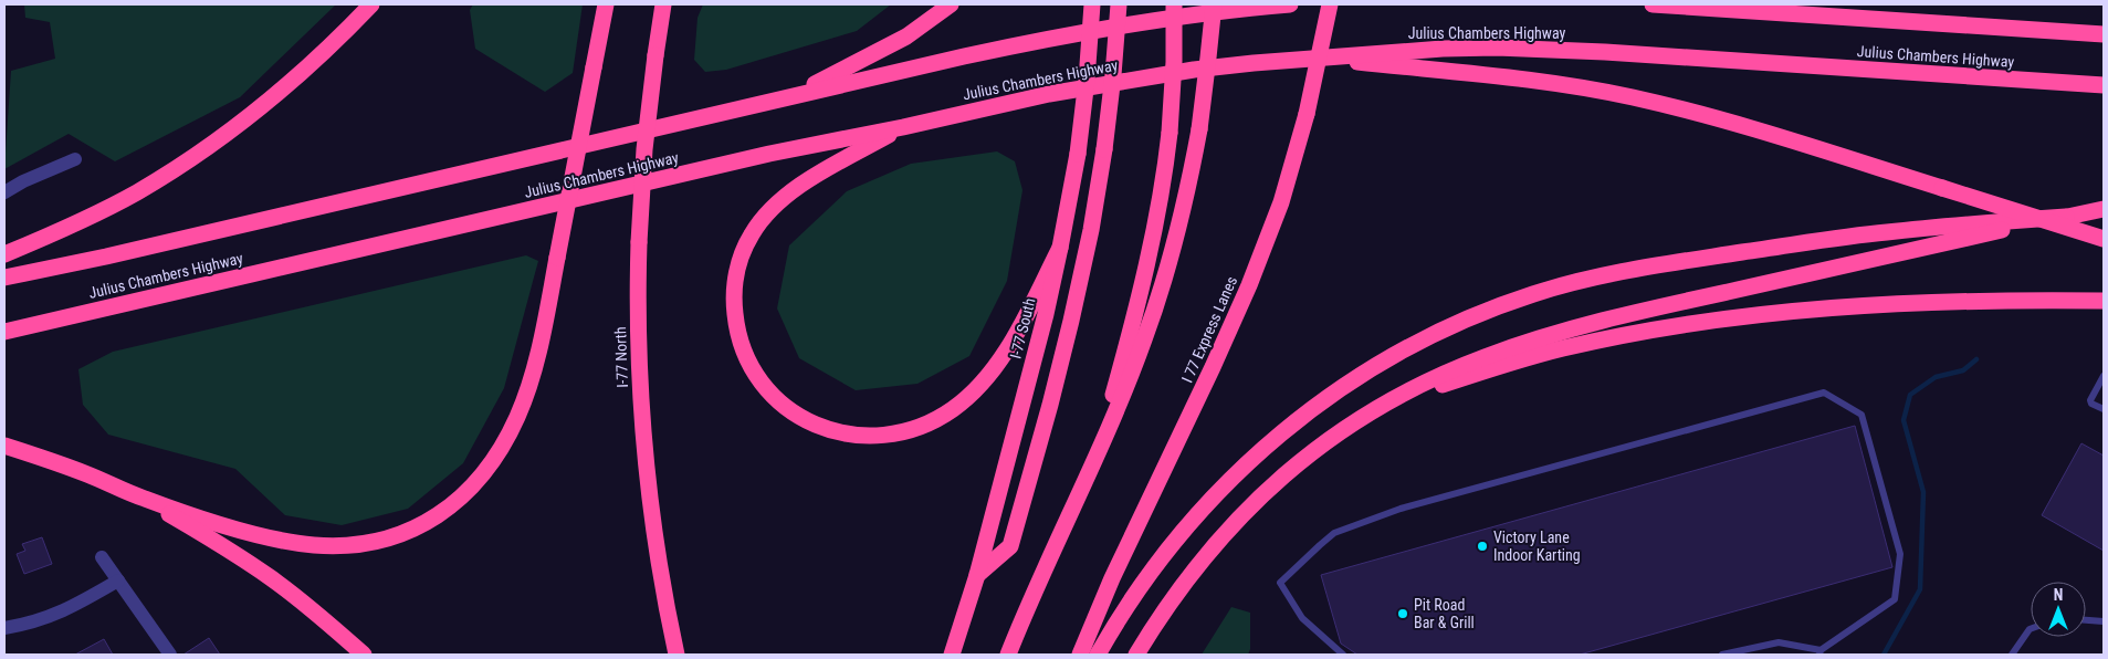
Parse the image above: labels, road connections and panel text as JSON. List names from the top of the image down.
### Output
{
  "streets": {
    "highway": [
      "Julius Chambers Highway",
      "I-77 South",
      "I 77 Express Lanes",
      "I-77 North"
    ]
  },
  "places": ["Victory Lane Indoor Karting", "Pit Road Bar & Grill"],
  "north": "top"
}
